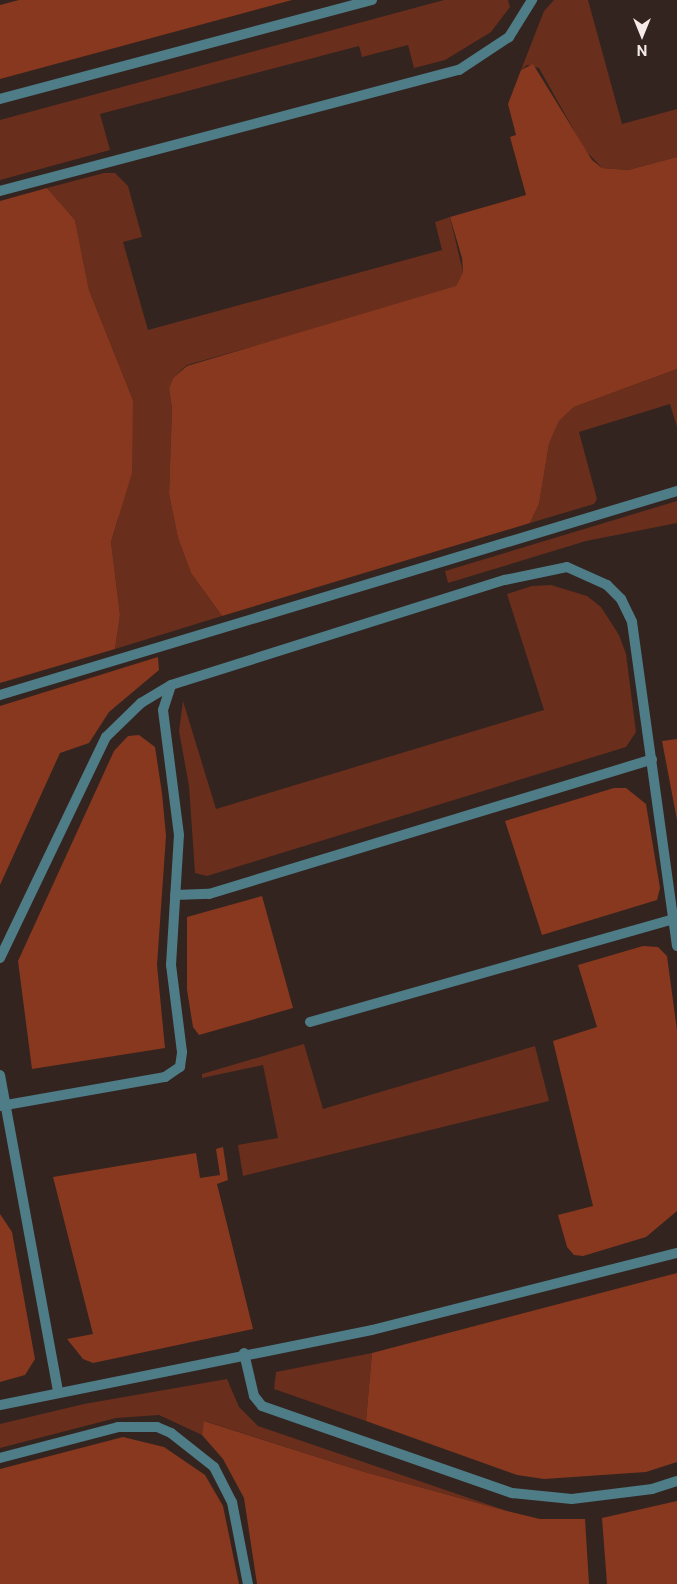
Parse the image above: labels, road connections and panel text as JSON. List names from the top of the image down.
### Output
{
  "north": "bottom"
}
